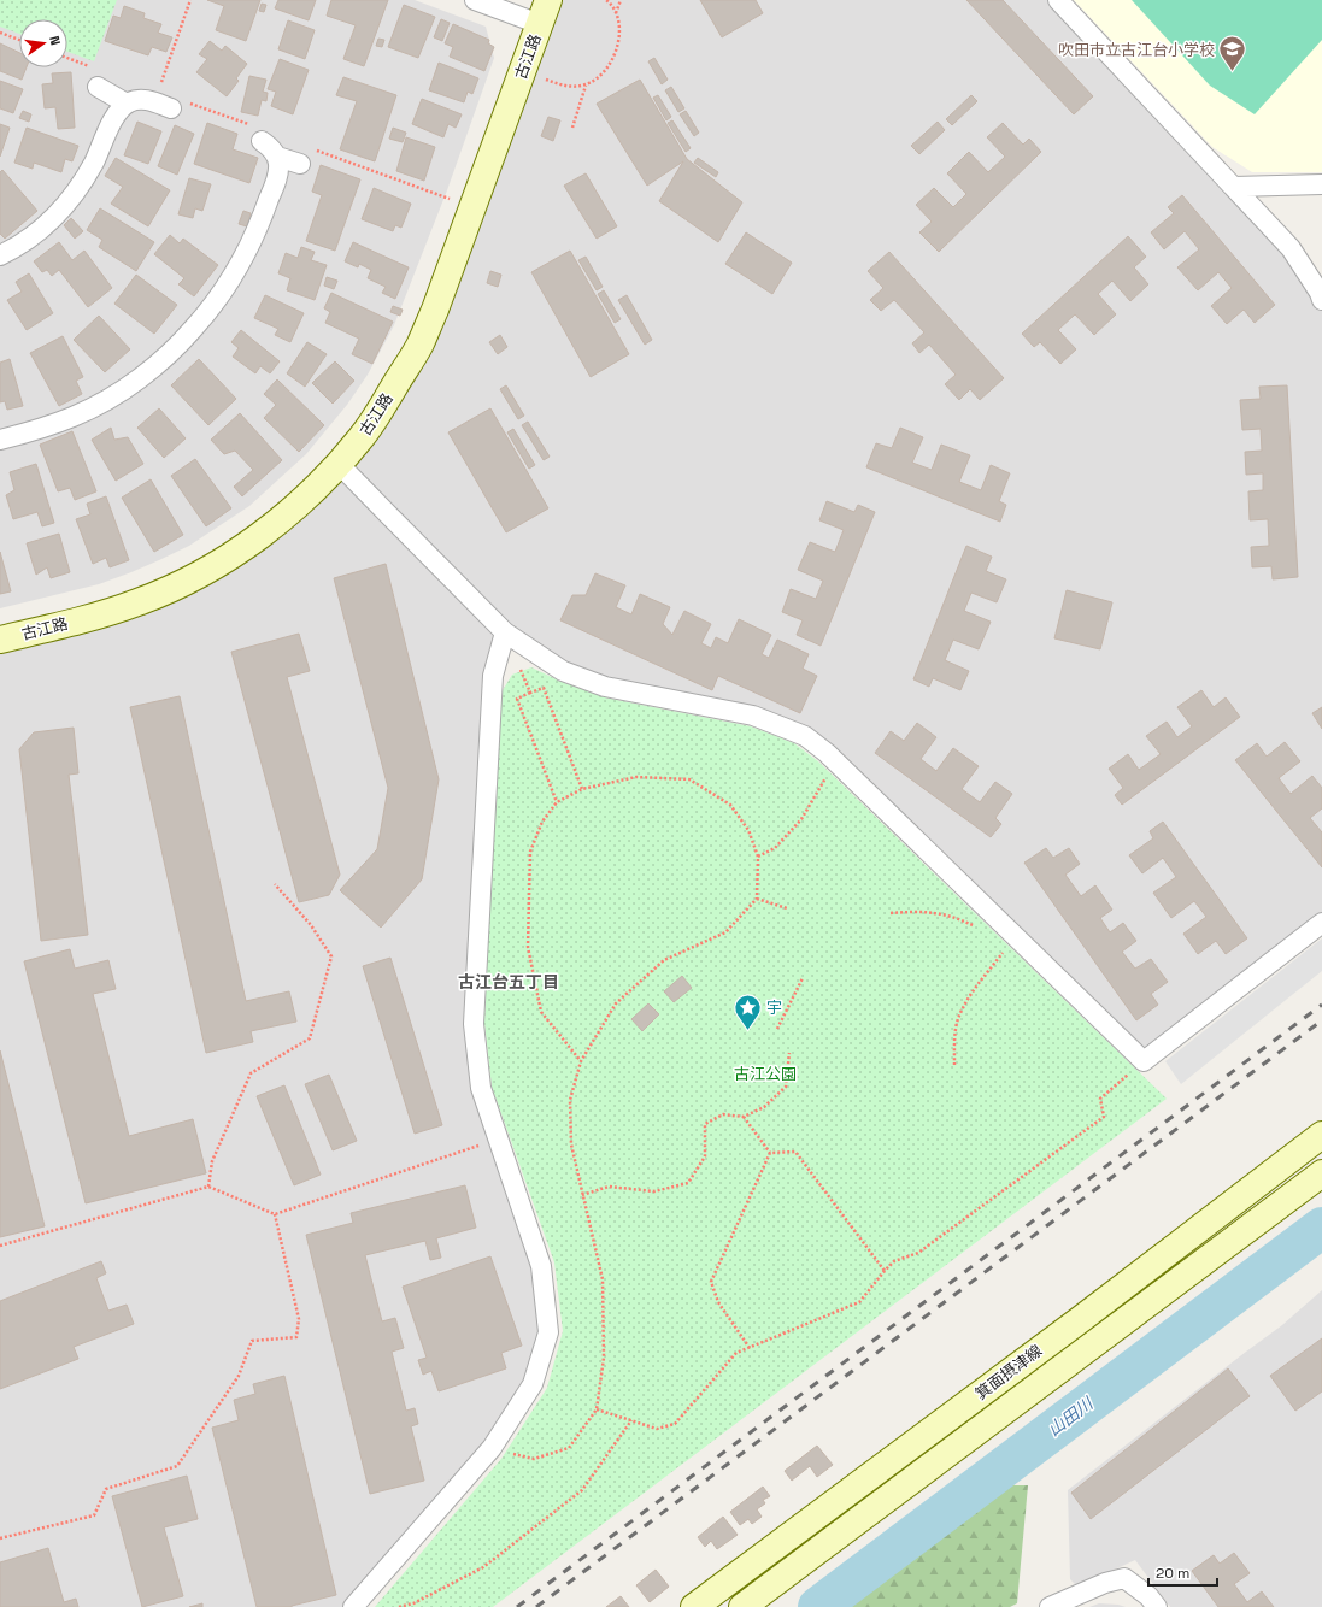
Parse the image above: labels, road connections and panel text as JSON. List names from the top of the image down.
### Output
{
  "streets": {
    "main road": ["古江路", "箕面摂津線"]
  },
  "districts": ["古江台五丁目"],
  "water": ["山田川"],
  "parks": ["古江公園"],
  "places": {
    "school or university": ["吹田市立古江台小学校"],
    "place": ["宇"]
  },
  "scale_bar": "20 m",
  "north": "right"
}
